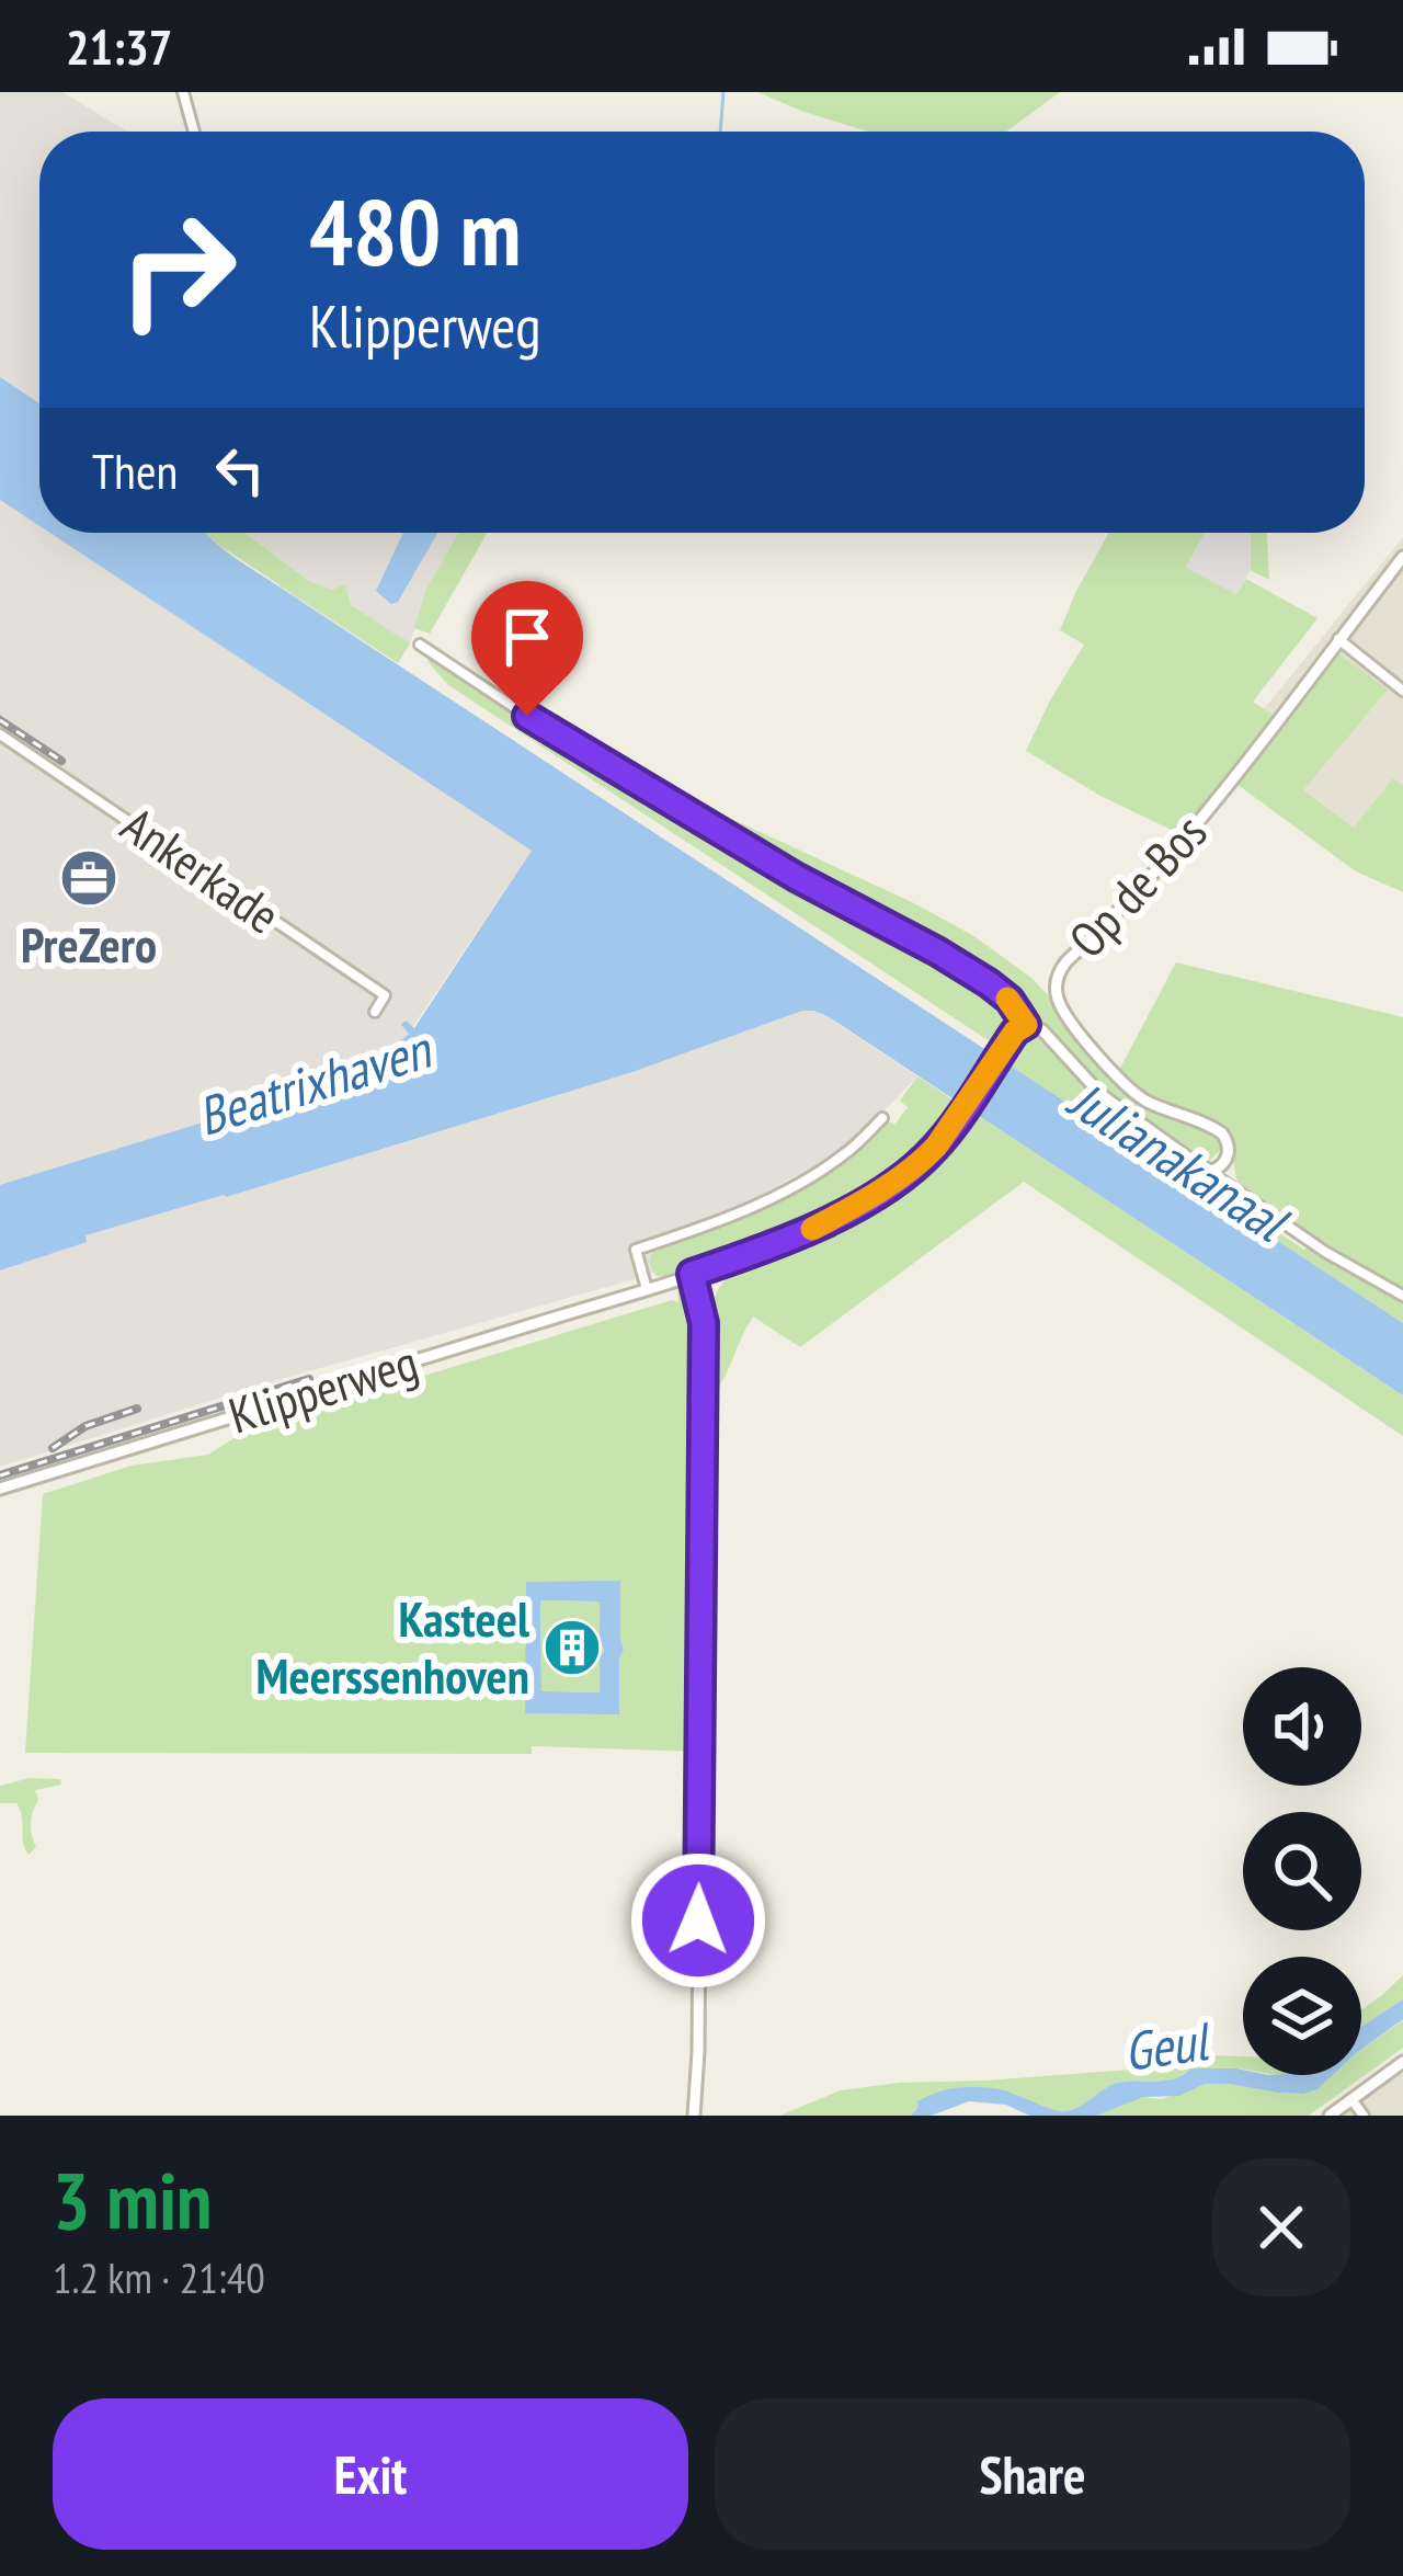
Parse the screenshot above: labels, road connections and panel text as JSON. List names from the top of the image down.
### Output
{
  "streets": {
    "street": ["Ankerkade", "Op de Bos", "Klipperweg"]
  },
  "water": ["Beatrixhaven", "Julianakanaal", "Geul"],
  "places": {
    "office": ["PreZero"],
    "building": ["Kasteel Meerssenhoven"]
  },
  "page": {
    "status": "21:37",
    "turn": ["480 m", "Klipperweg"],
    "then": "Then",
    "heading": ["3 min", "1.2 km · 21:40"],
    "buttons": ["Exit", "Share"]
  }
}
